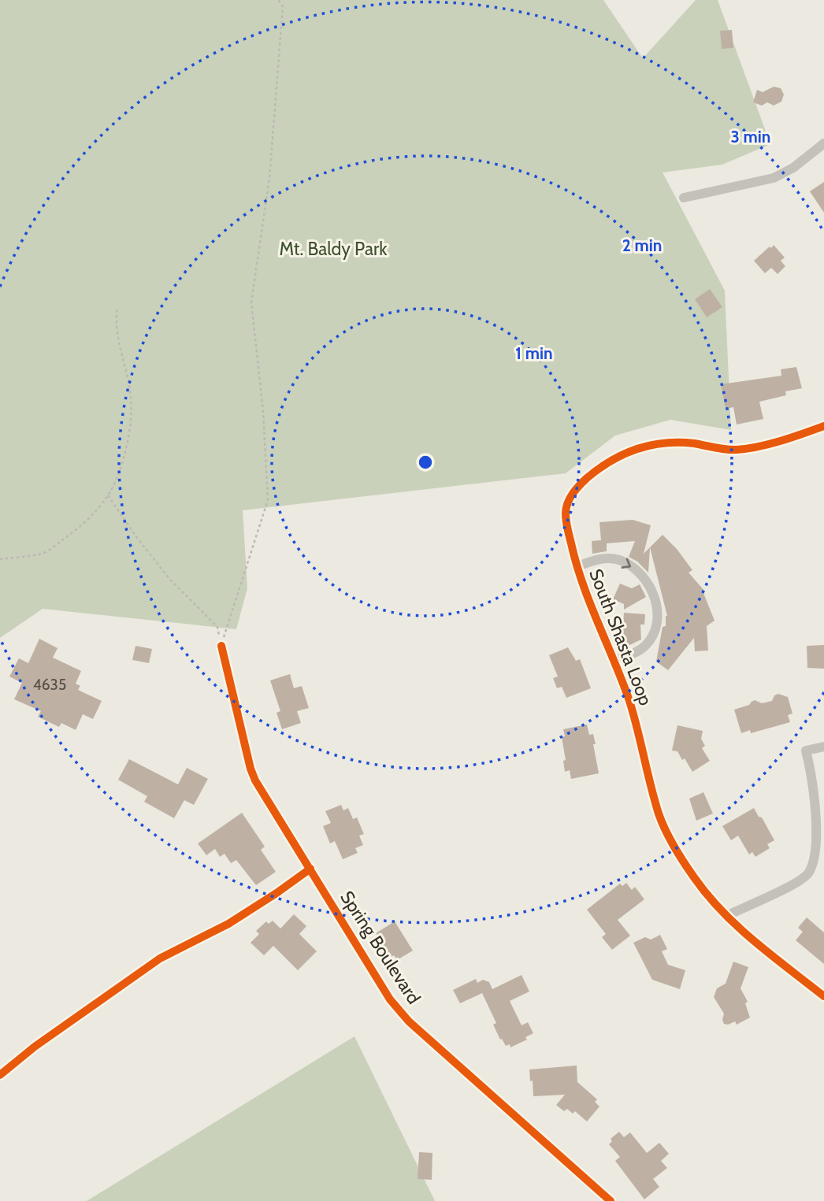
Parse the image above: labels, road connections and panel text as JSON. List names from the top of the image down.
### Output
{
  "streets": {
    "street": ["South Shasta Loop", "Spring Boulevard"]
  },
  "parks": ["Mt. Baldy Park"],
  "house_numbers": ["4635"],
  "rings": ["3 min", "2 min", "1 min"]
}
